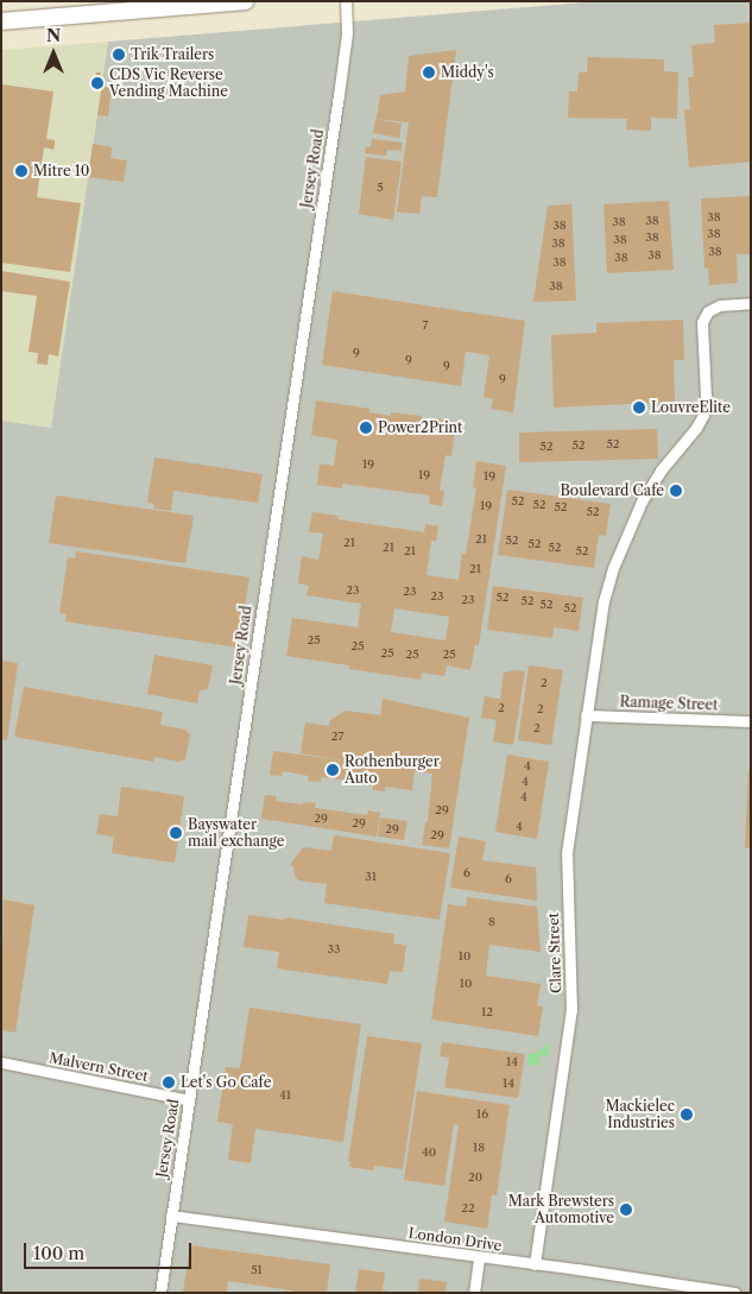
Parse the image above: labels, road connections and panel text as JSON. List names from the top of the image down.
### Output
{
  "streets": {
    "street": [
      "Jersey Road",
      "Ramage Street",
      "Clare Street",
      "Malvern Street",
      "London Drive"
    ]
  },
  "crossings": [
    ["Jersey Road", "Malvern Street"],
    ["Jersey Road", "London Drive"],
    ["Ramage Street", "Clare Street"],
    ["Clare Street", "London Drive"]
  ],
  "places": [
    "Trik Trailers",
    "Middy's",
    "CDS Vic Reverse Vending Machine",
    "Mitre 10",
    "LouvreElite",
    "Power2Print",
    "Boulevard Cafe",
    "Rothenburger Auto",
    "Bayswater mail exchange",
    "Let's Go Cafe",
    "Mackielec Industries",
    "Mark Brewsters Automotive"
  ],
  "house_numbers": [
    "5",
    "38",
    "38",
    "38",
    "38",
    "38",
    "38",
    "38",
    "38",
    "38",
    "38",
    "38",
    "38",
    "38",
    "7",
    "9",
    "9",
    "9",
    "9",
    "52",
    "52",
    "52",
    "19",
    "19",
    "19",
    "52",
    "52",
    "19",
    "52",
    "52",
    "21",
    "52",
    "21",
    "52",
    "21",
    "52",
    "21",
    "52",
    "21",
    "23",
    "23",
    "23",
    "52",
    "23",
    "52",
    "52",
    "52",
    "25",
    "25",
    "25",
    "25",
    "25",
    "2",
    "2",
    "2",
    "2",
    "27",
    "4",
    "4",
    "4",
    "29",
    "29",
    "29",
    "4",
    "29",
    "29",
    "6",
    "31",
    "6",
    "8",
    "33",
    "10",
    "10",
    "12",
    "14",
    "14",
    "41",
    "16",
    "18",
    "40",
    "20",
    "22",
    "51"
  ],
  "scale_bar": "100 m",
  "north": "top"
}
